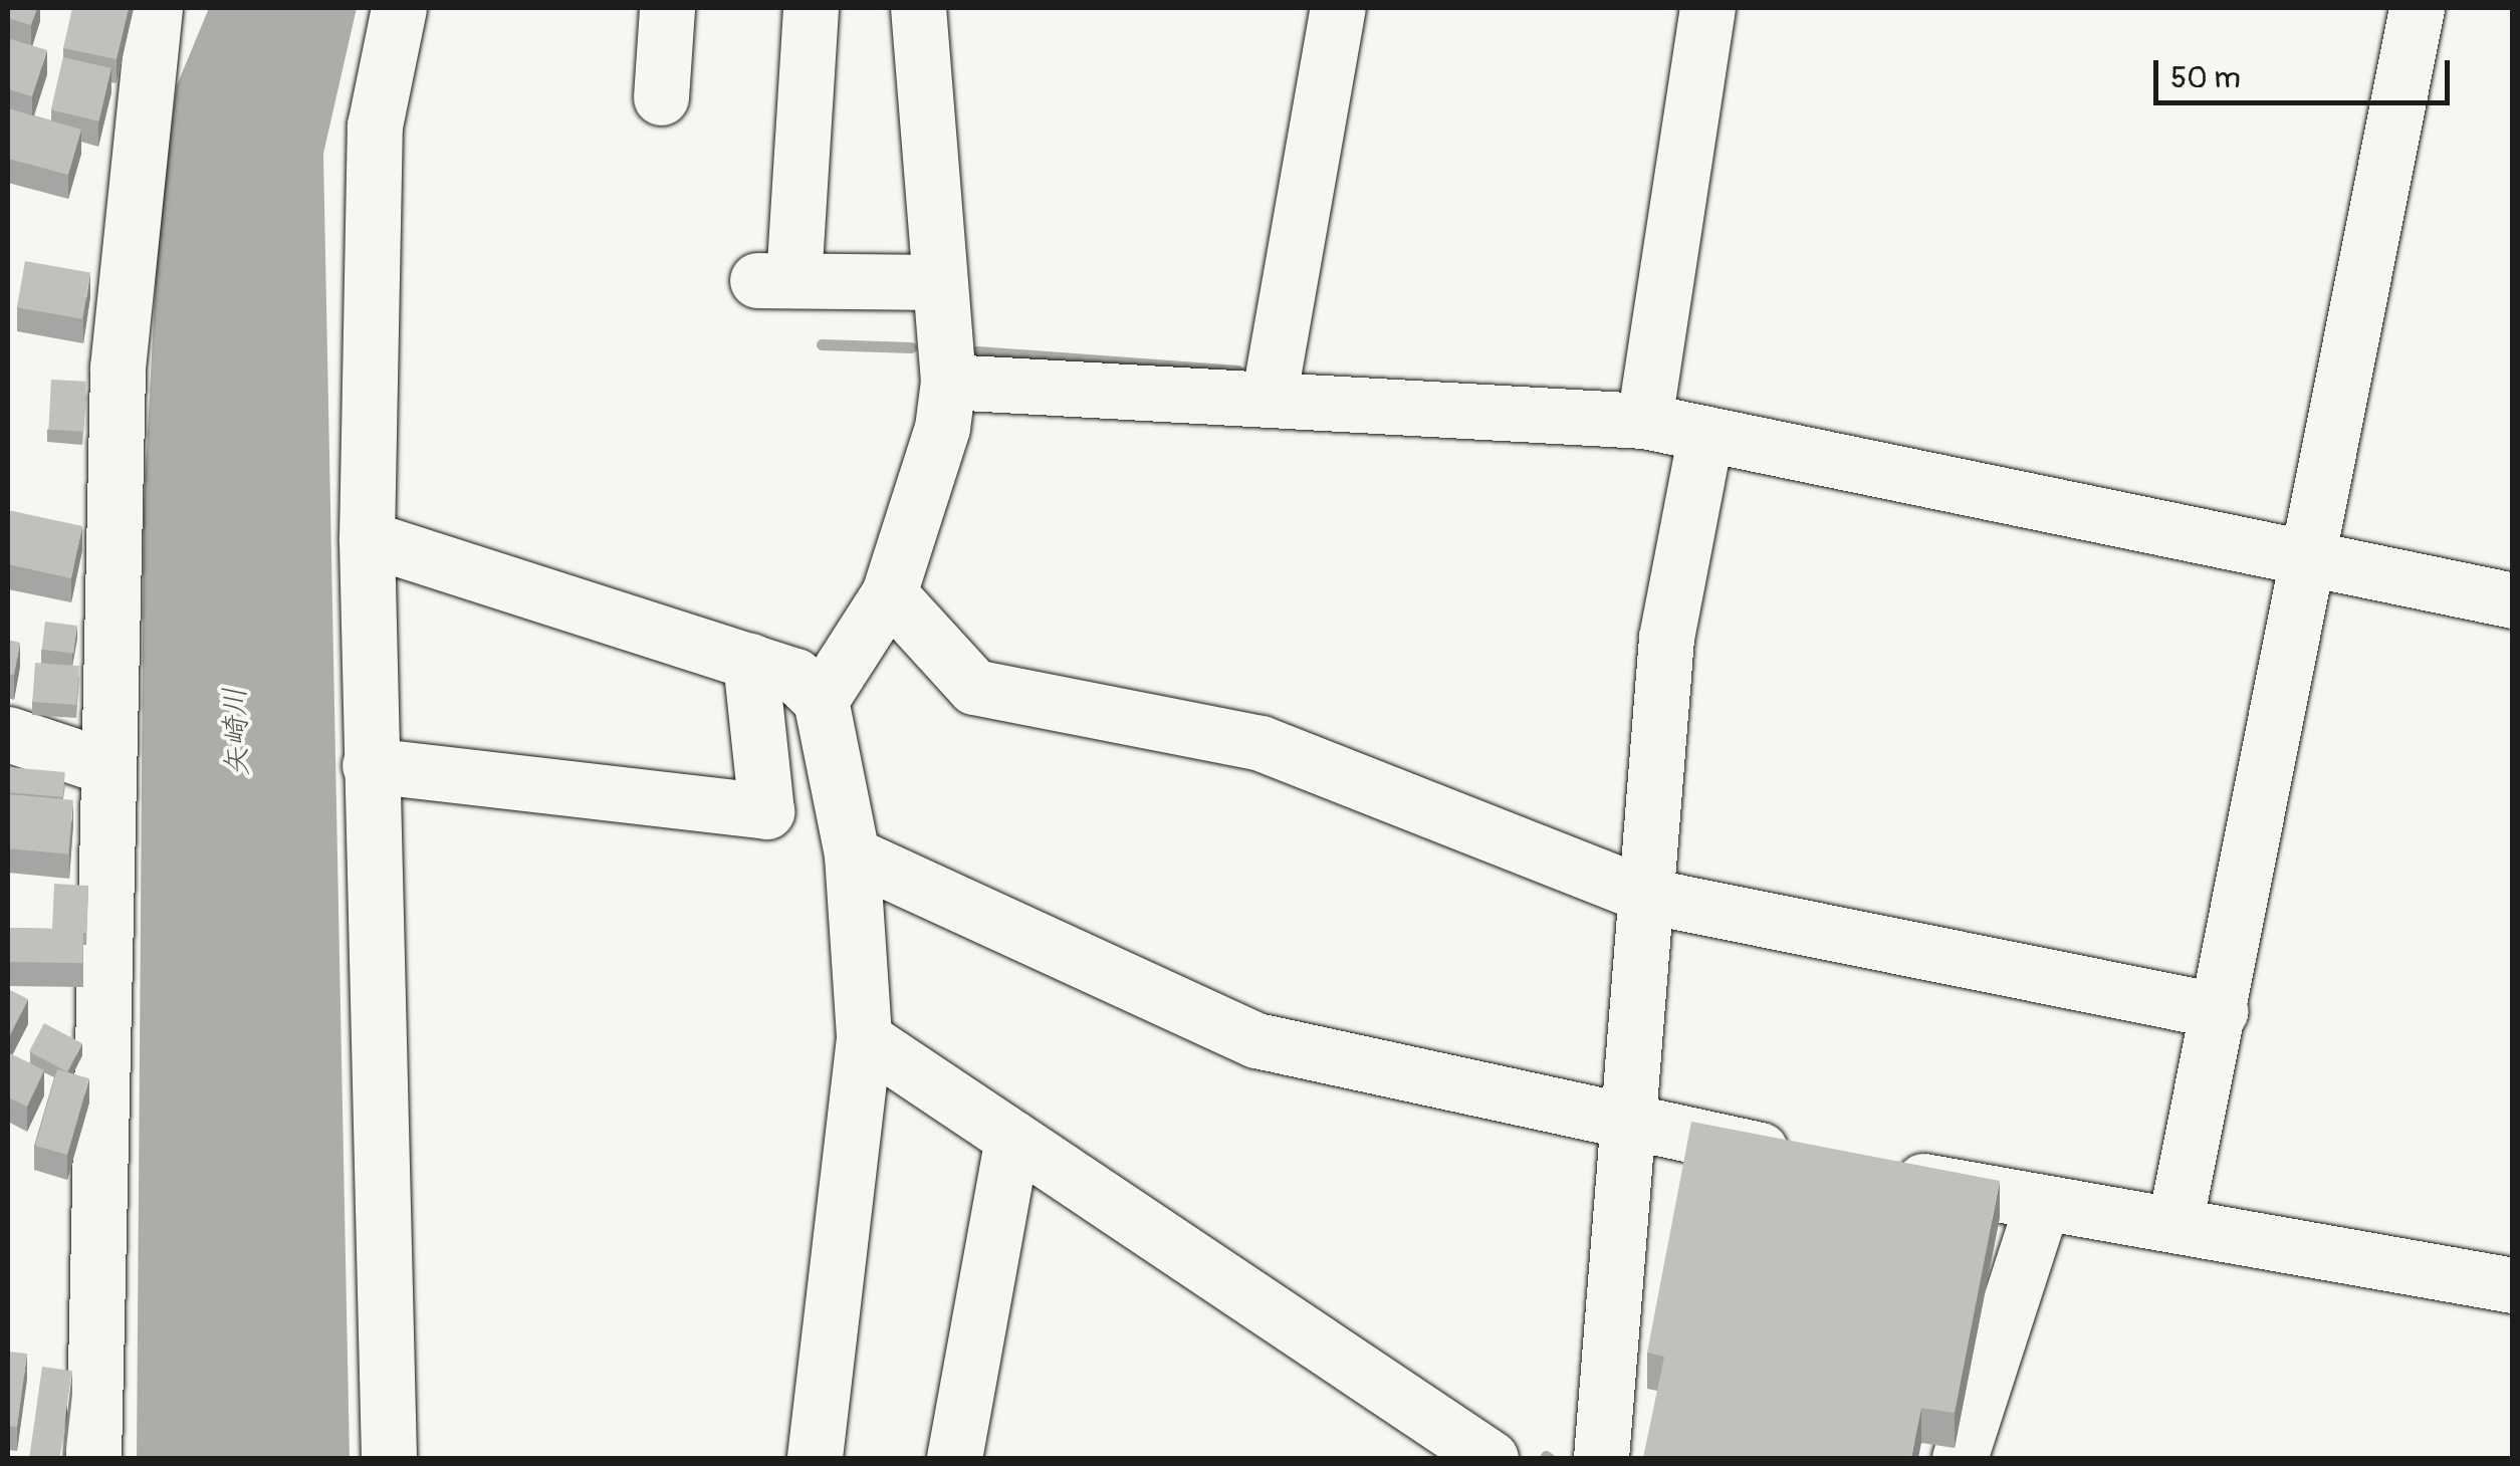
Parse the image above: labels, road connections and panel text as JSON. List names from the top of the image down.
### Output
{
  "water": ["矢崎川"],
  "scale_bar": "50 m"
}
